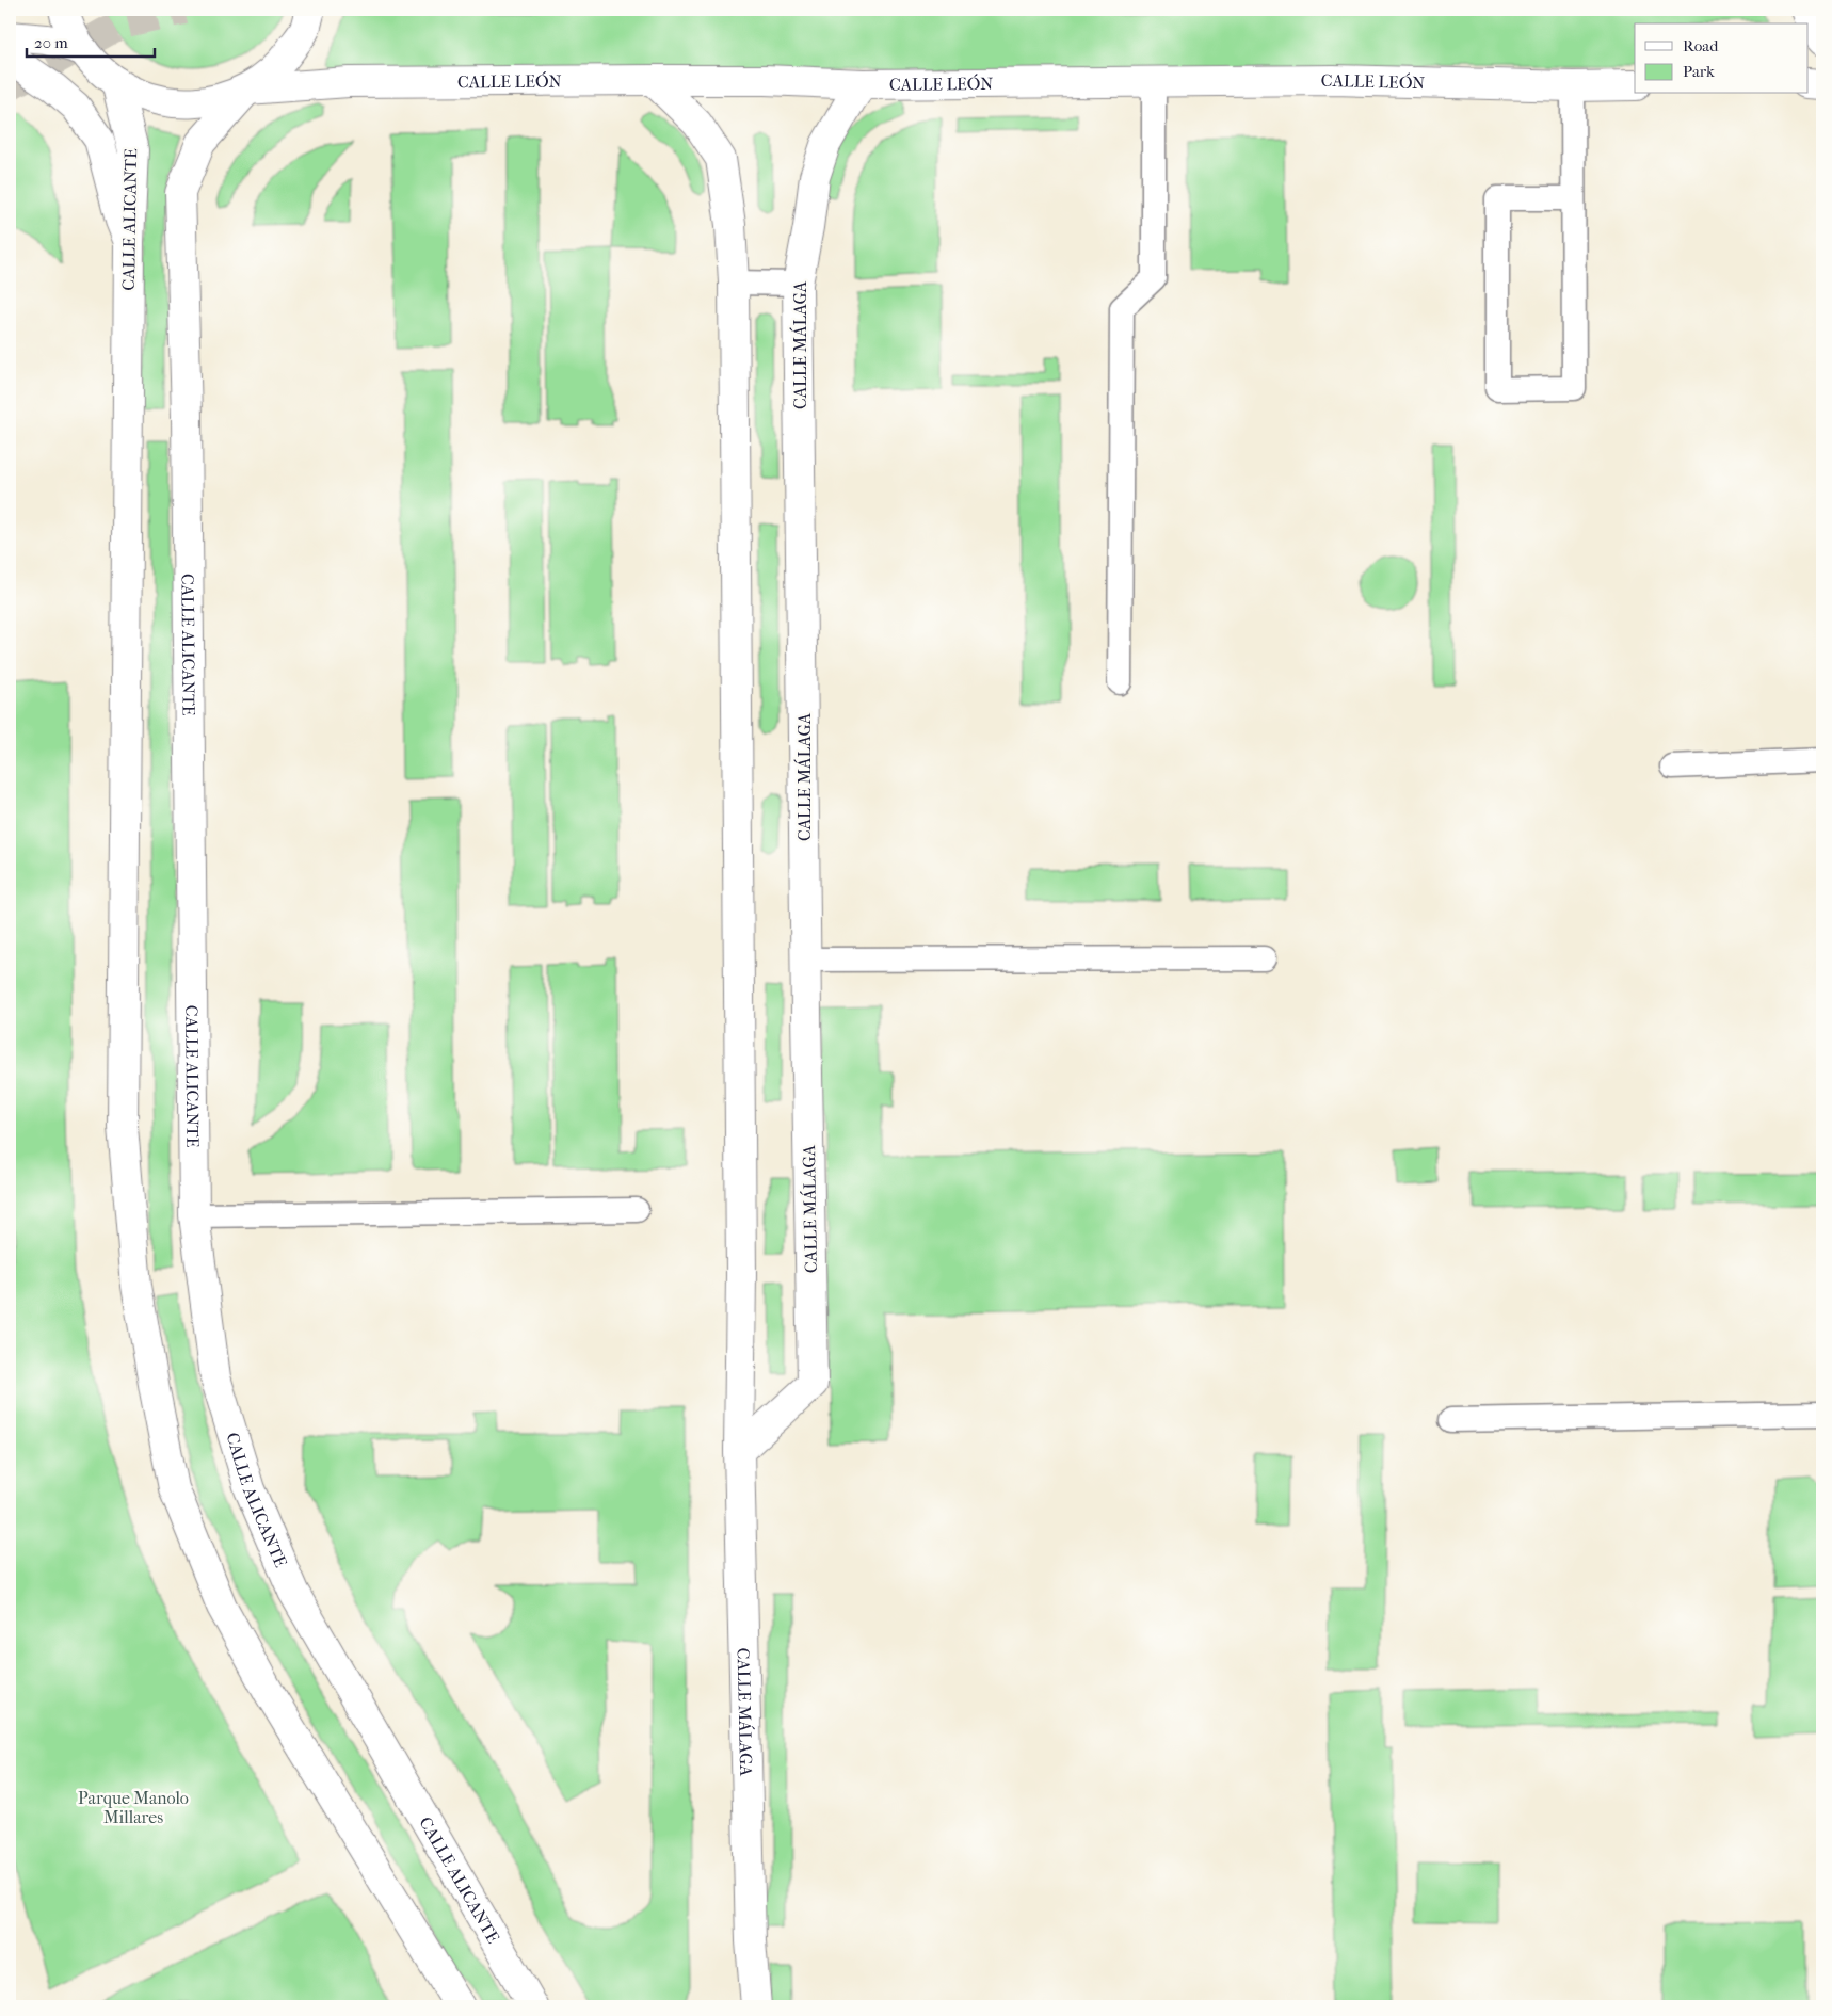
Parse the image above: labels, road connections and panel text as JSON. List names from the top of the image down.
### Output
{
  "streets": {
    "main road": ["CALLE LEÓN", "CALLE ALICANTE", "CALLE MÁLAGA"]
  },
  "crossings": [
    ["CALLE LEÓN", "CALLE ALICANTE"],
    ["CALLE LEÓN", "CALLE MÁLAGA"]
  ],
  "parks": ["Parque Manolo Millares"],
  "legend": ["Road", "Park"],
  "scale_bar": "20 m"
}
